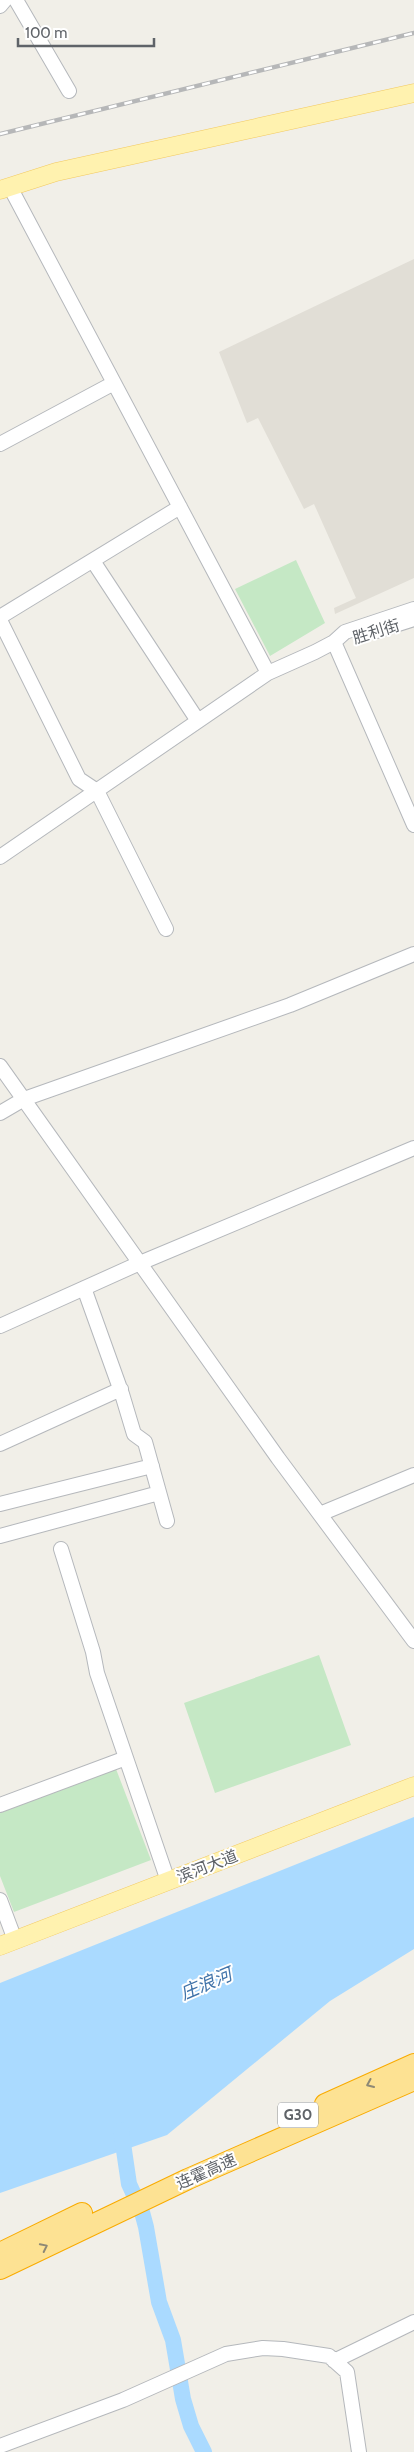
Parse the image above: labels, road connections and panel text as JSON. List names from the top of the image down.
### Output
{
  "streets": {
    "highway": ["G30", "连霍高速"],
    "main road": ["滨河大道"],
    "street": ["胜利街"]
  },
  "water": ["庄浪河"],
  "scale_bar": "100 m"
}
